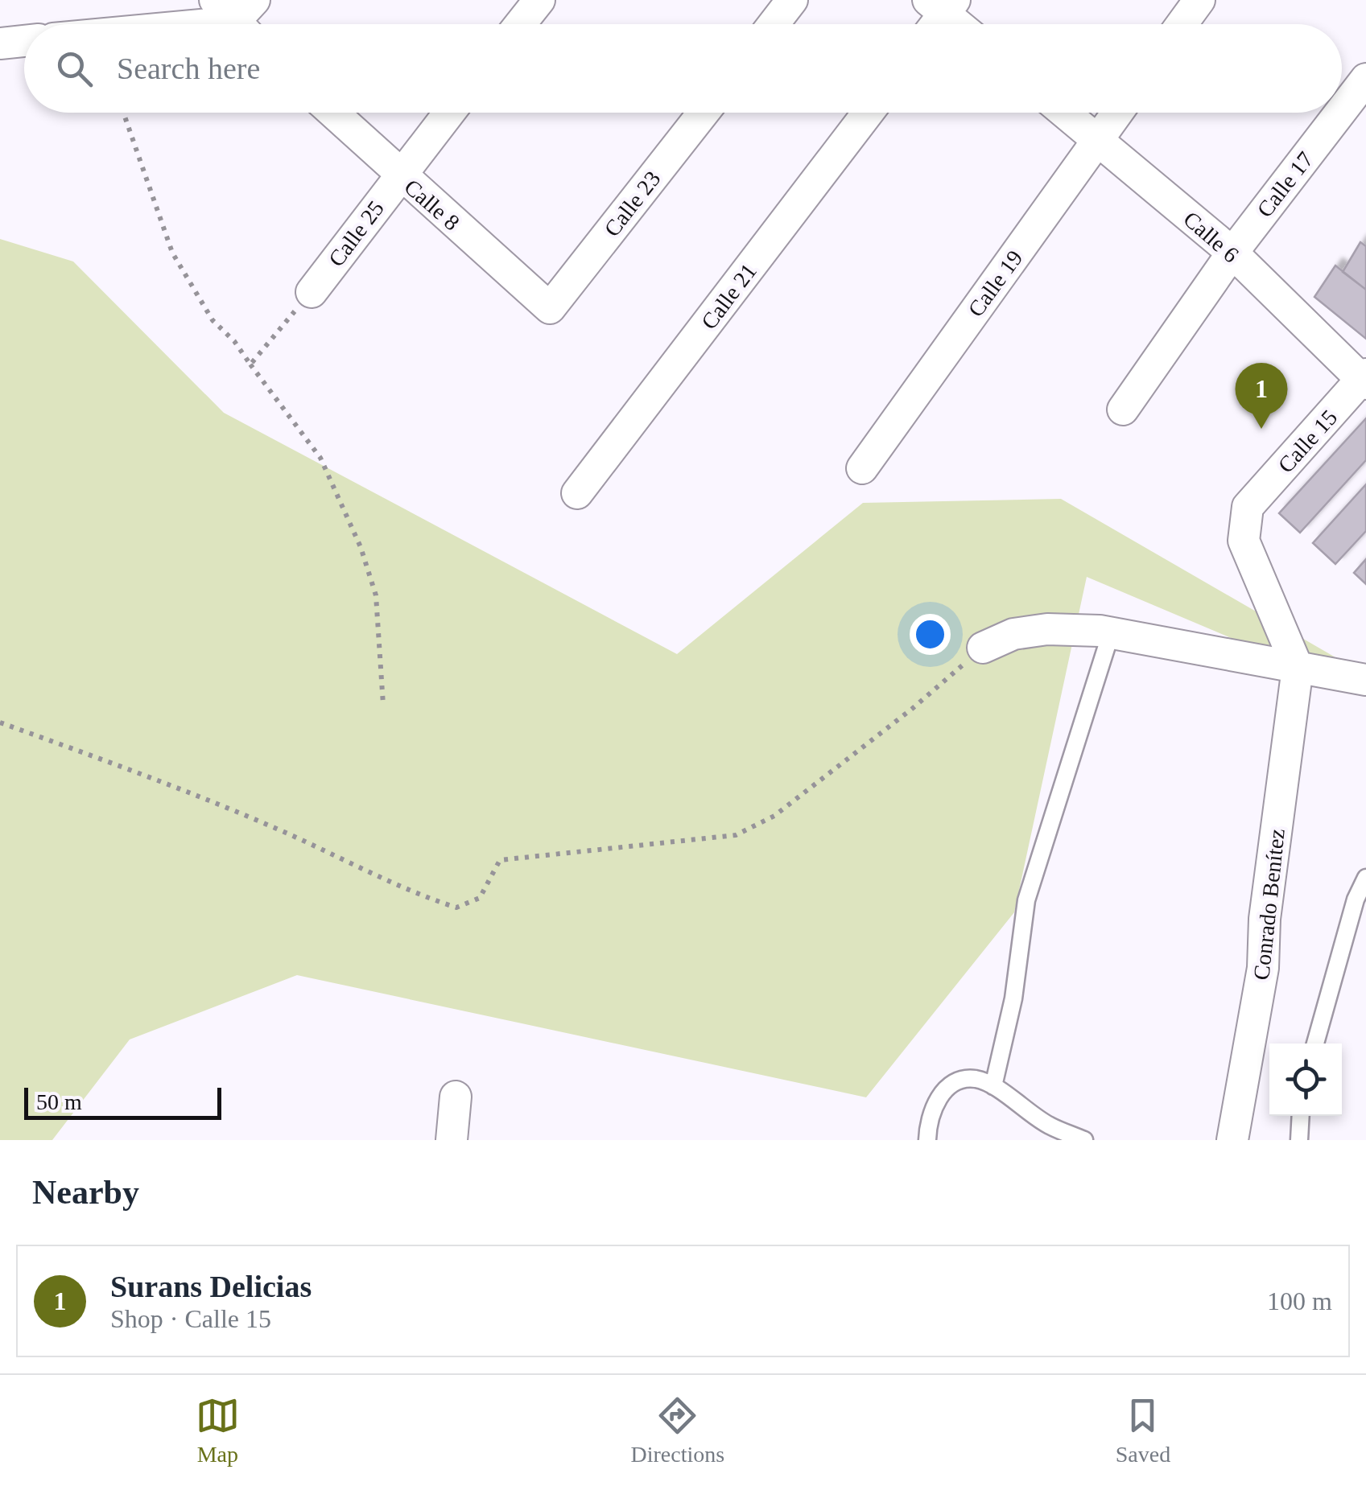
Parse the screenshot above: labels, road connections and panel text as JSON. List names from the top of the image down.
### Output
{
  "streets": {
    "street": [
      "Calle 17",
      "Calle 23",
      "Calle 8",
      "Calle 25",
      "Calle 6",
      "Calle 19",
      "Calle 21",
      "Calle 15",
      "Conrado Benítez"
    ]
  },
  "crossings": [
    ["Calle 17", "Calle 6"],
    ["Calle 23", "Calle 8"],
    ["Calle 8", "Calle 25"],
    ["Calle 6", "Calle 19"],
    ["Calle 6", "Calle 15"],
    ["Calle 15", "Conrado Benítez"]
  ],
  "scale_bar": "50 m",
  "page": {
    "search": "Search here",
    "pins": "1",
    "scale": "50 m",
    "heading": "Nearby",
    "list": [
      {
        "mark": "1",
        "name": "Surans Delicias",
        "note": "Shop · Calle 15",
        "value": "100 m"
      }
    ],
    "nav": ["Map", "Directions", "Saved"]
  }
}
